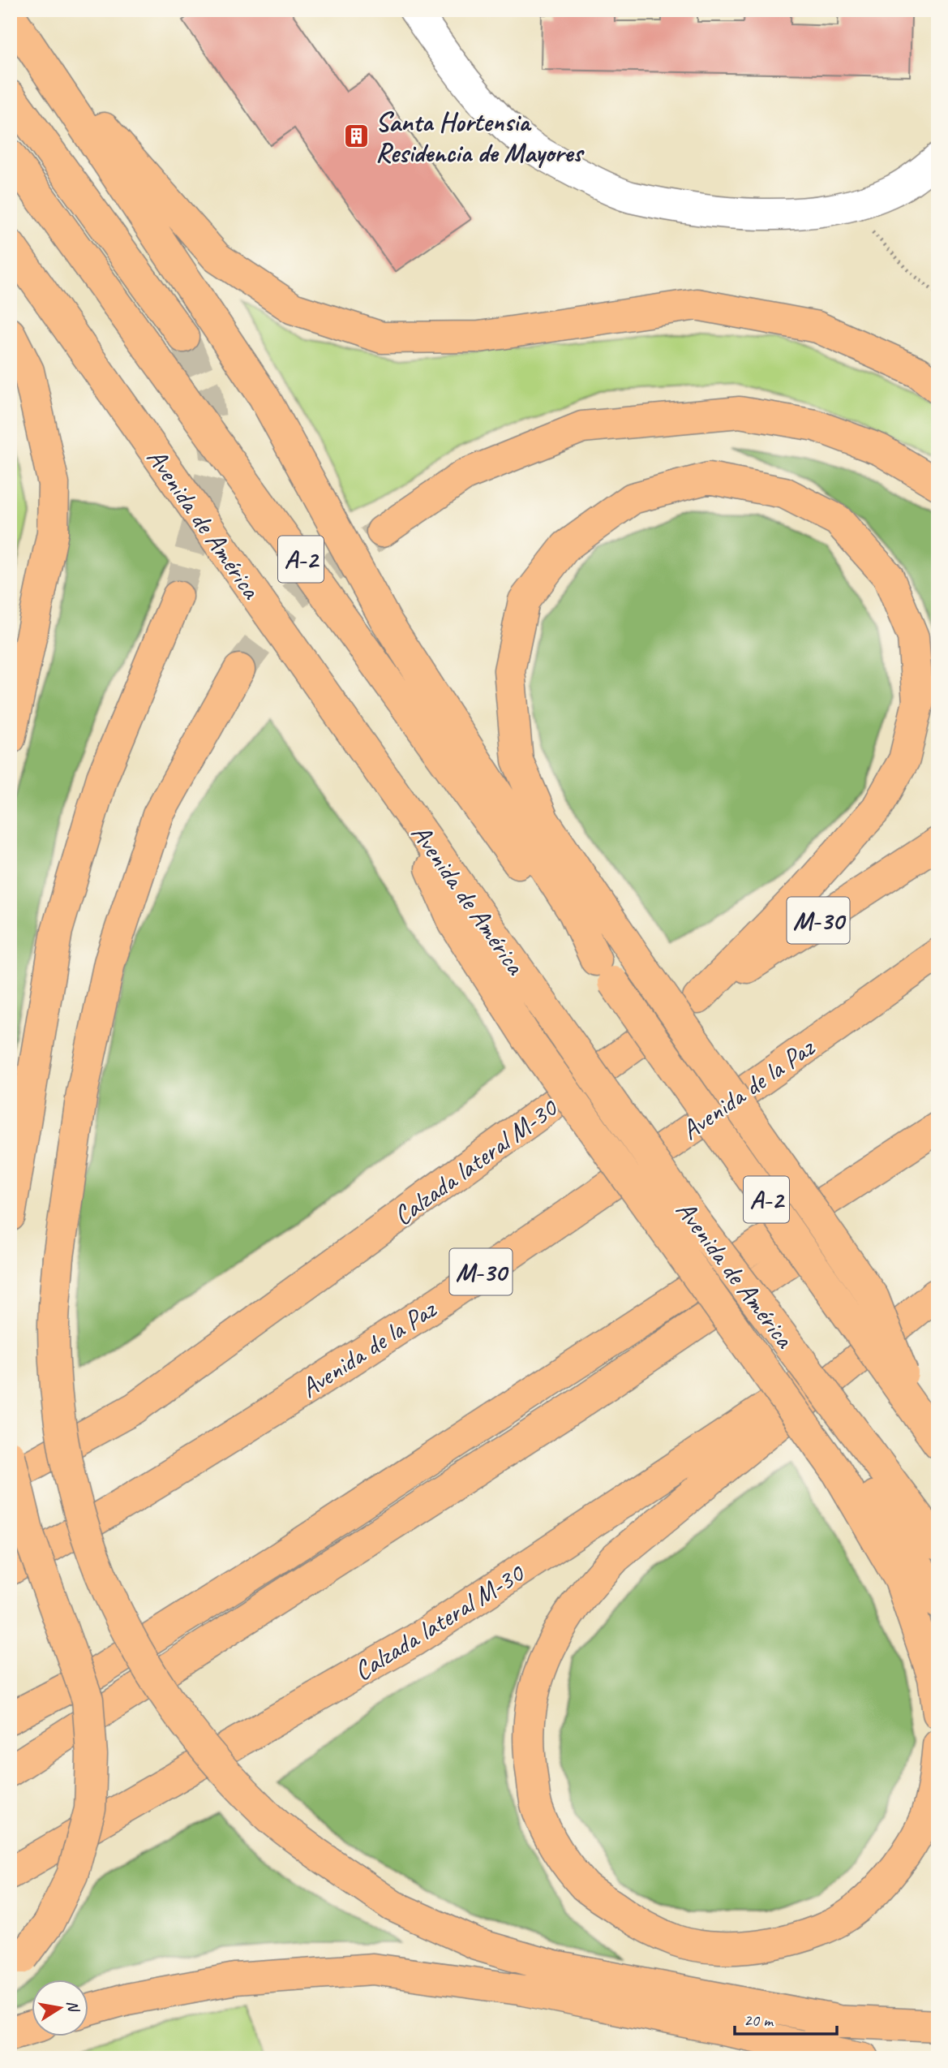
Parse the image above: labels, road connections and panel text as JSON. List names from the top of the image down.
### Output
{
  "streets": {
    "highway": [
      "Avenida de América",
      "A-2",
      "M-30",
      "Avenida de la Paz",
      "Calzada lateral M-30"
    ]
  },
  "places": {
    "building": ["Santa Hortensia Residencia de Mayores"]
  },
  "scale_bar": "20 m",
  "north": "right"
}
